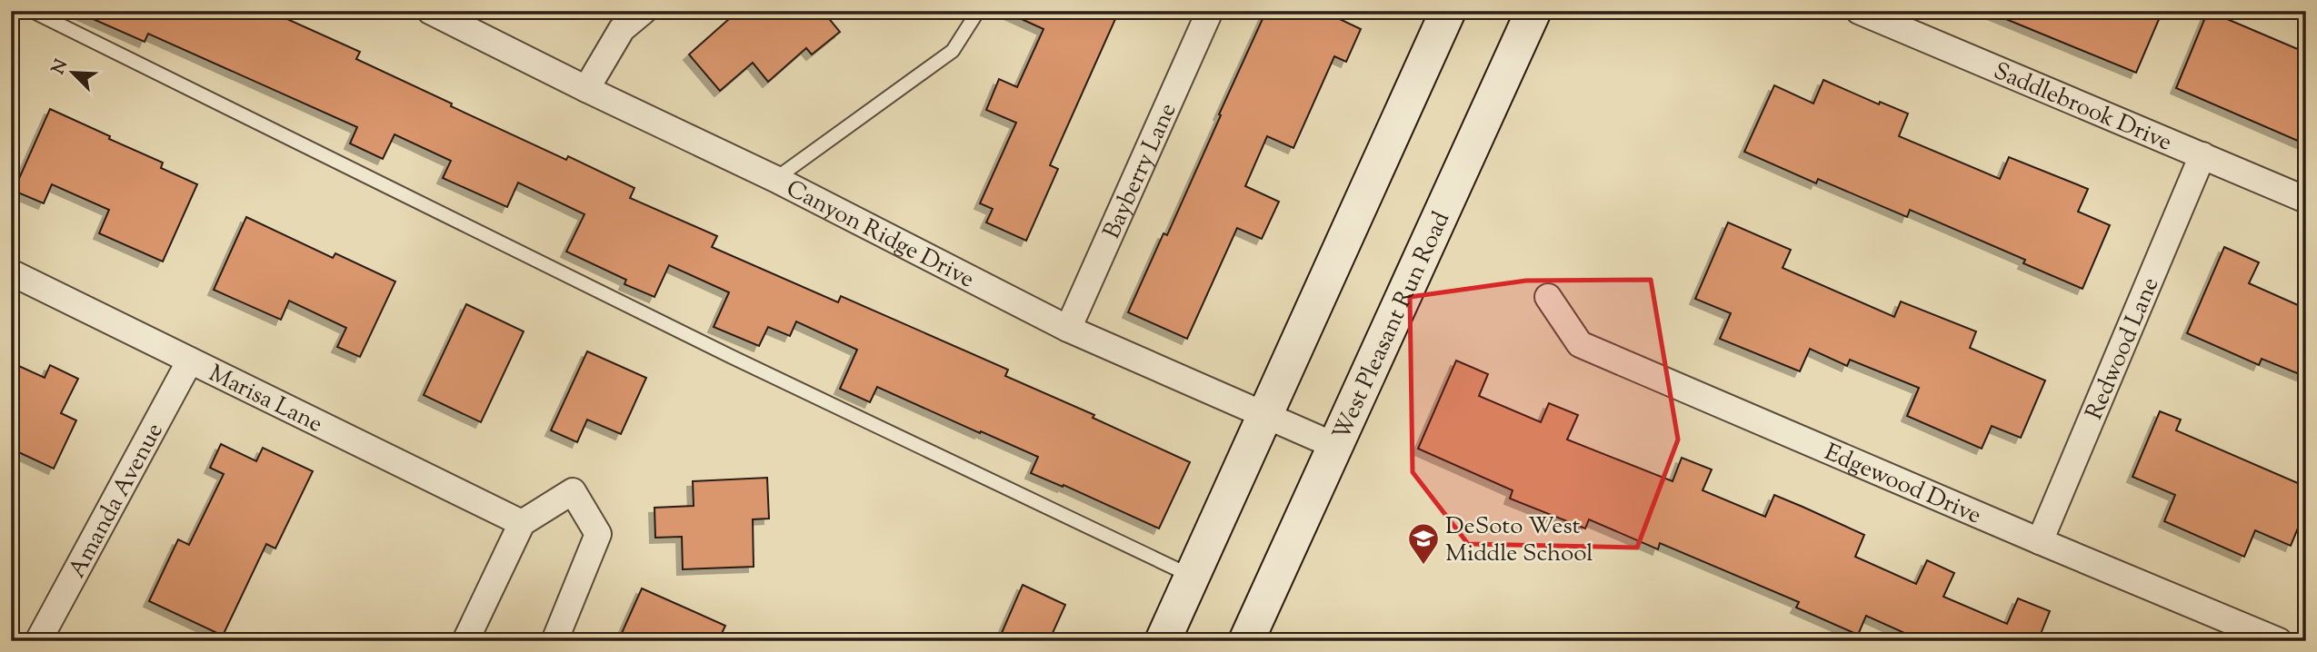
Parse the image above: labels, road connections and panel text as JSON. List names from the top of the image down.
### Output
{
  "streets": {
    "main road": ["West Pleasant Run Road"],
    "street": [
      "Saddlebrook Drive",
      "Bayberry Lane",
      "Canyon Ridge Drive",
      "Redwood Lane",
      "Marisa Lane",
      "Edgewood Drive",
      "Amanda Avenue"
    ]
  },
  "crossings": [
    ["Saddlebrook Drive", "Redwood Lane"],
    ["Bayberry Lane", "Canyon Ridge Drive"],
    ["Canyon Ridge Drive", "West Pleasant Run Road"],
    ["Redwood Lane", "Edgewood Drive"],
    ["Marisa Lane", "Amanda Avenue"]
  ],
  "places": {
    "school or university": ["DeSoto West Middle School"]
  },
  "north": "top left"
}
